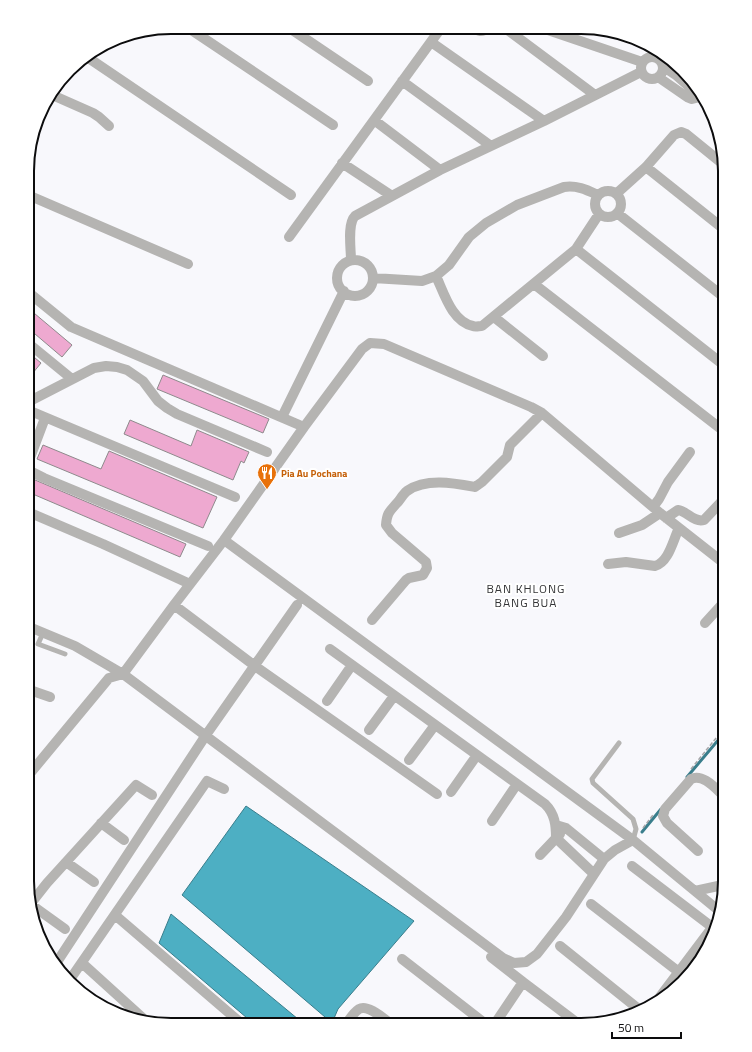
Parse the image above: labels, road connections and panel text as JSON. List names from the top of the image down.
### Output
{
  "districts": ["BAN KHLONG BANG BUA"],
  "places": {
    "restaurant": ["Pia Au Pochana"]
  },
  "scale_bar": "50 m"
}
